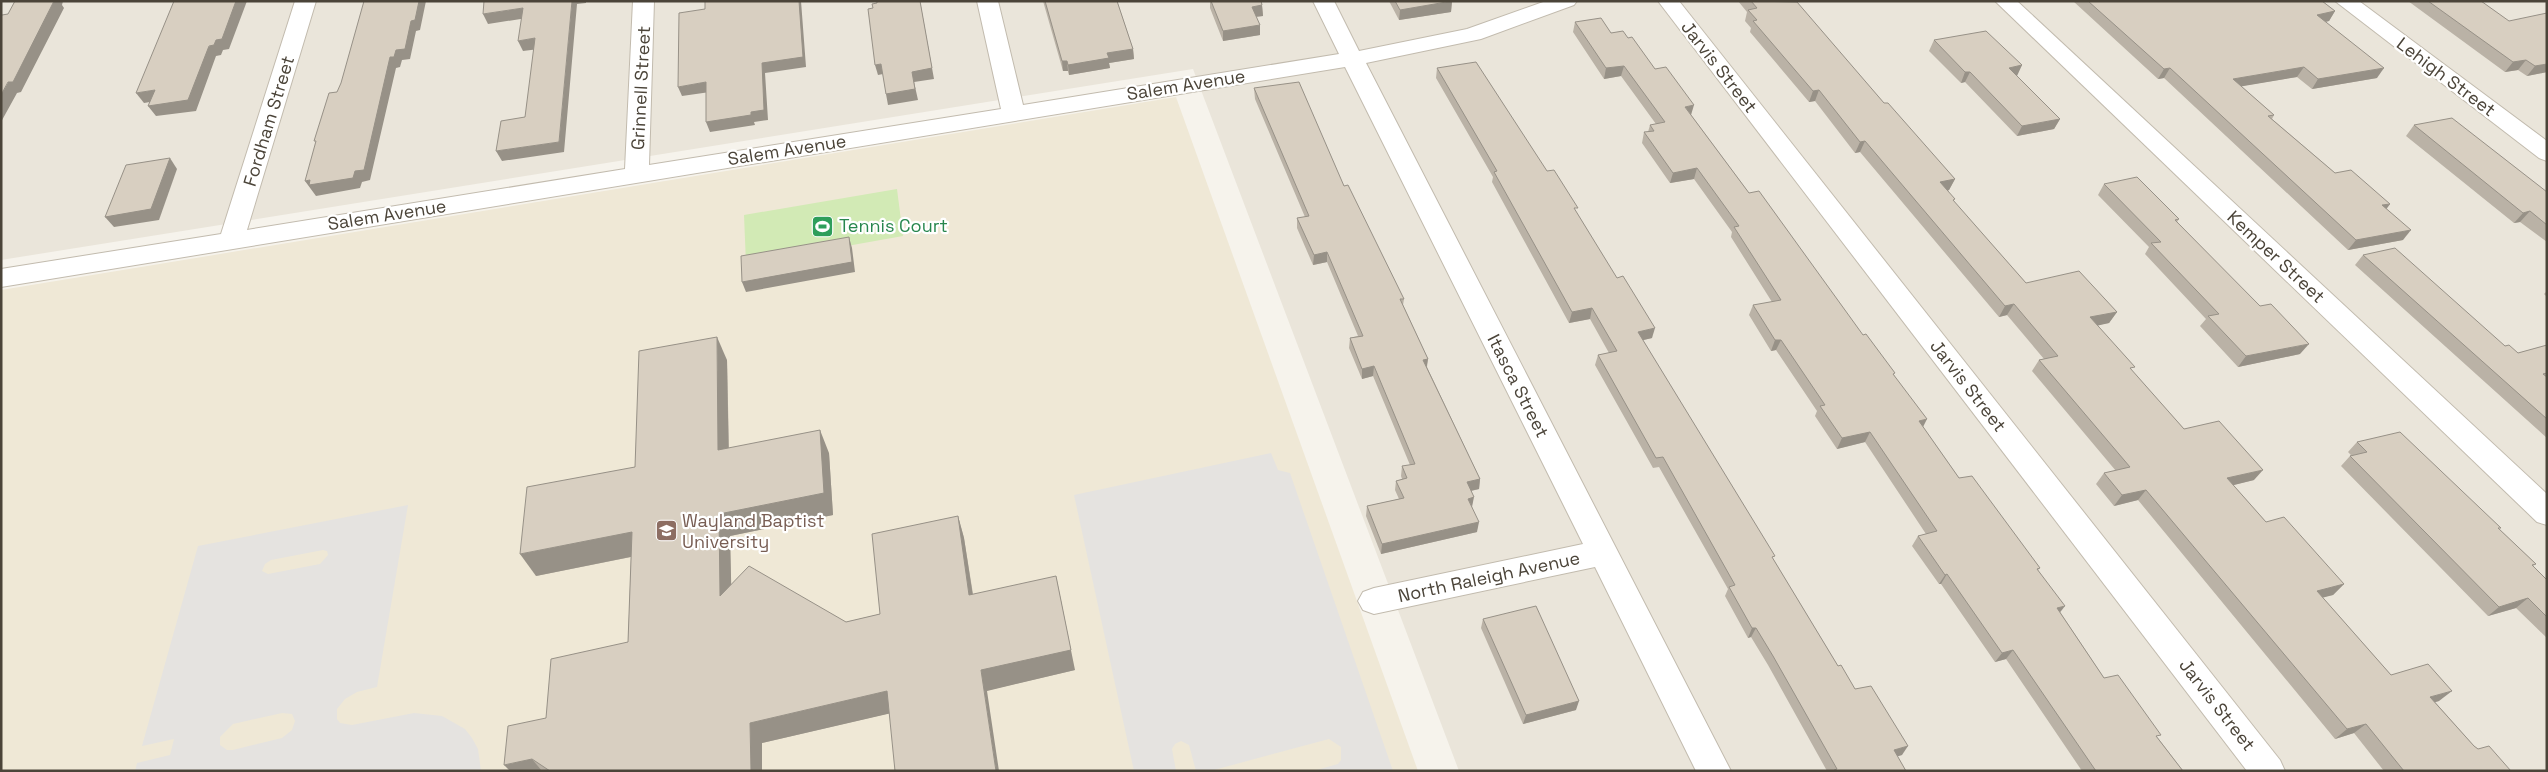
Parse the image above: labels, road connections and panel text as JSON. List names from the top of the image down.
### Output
{
  "streets": {
    "street": [
      "Jarvis Street",
      "Lehigh Street",
      "Salem Avenue",
      "Grinnell Street",
      "Fordham Street",
      "Kemper Street",
      "Itasca Street",
      "North Raleigh Avenue"
    ]
  },
  "crossings": [
    ["Salem Avenue", "Grinnell Street"],
    ["Salem Avenue", "Fordham Street"],
    ["Salem Avenue", "Itasca Street"],
    ["Itasca Street", "North Raleigh Avenue"]
  ],
  "places": {
    "sports": ["Tennis Court"],
    "school or university": ["Wayland Baptist University"]
  }
}
